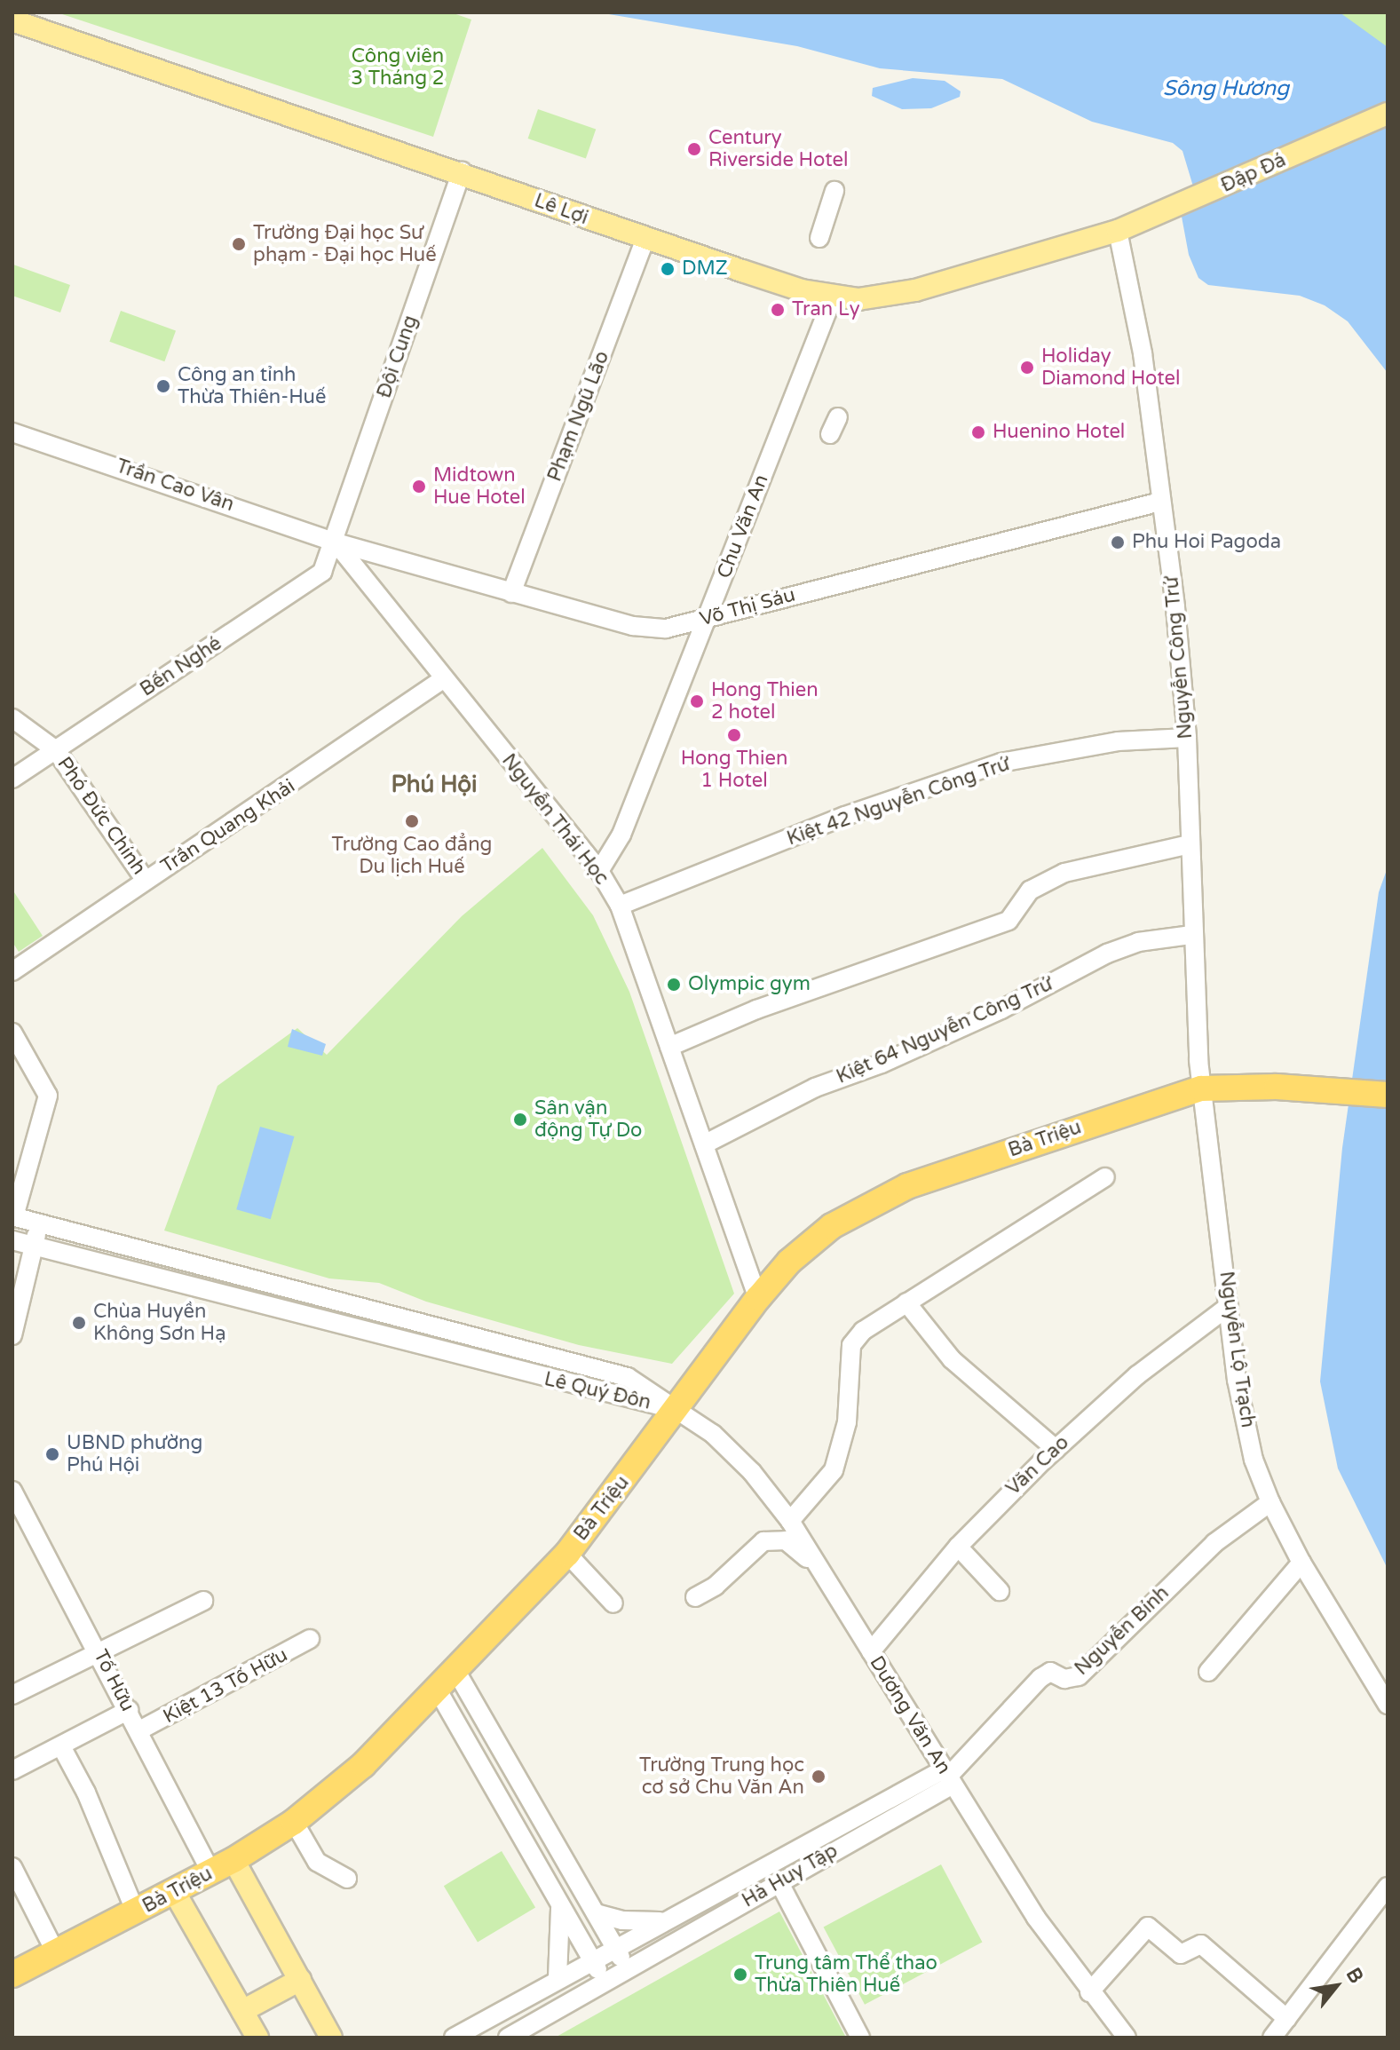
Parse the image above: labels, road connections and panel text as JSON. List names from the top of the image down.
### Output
{
  "streets": {
    "highway": ["Bà Triệu"],
    "main road": ["Đập Đá", "Lê Lợi"],
    "street": [
      "Đội Cung",
      "Phạm Ngũ Lão",
      "Trần Cao Vân",
      "Chu Văn An",
      "Võ Thị Sáu",
      "Nguyễn Công Trứ",
      "Bến Nghé",
      "Kiệt 42 Nguyễn Công Trứ",
      "Phó Đức Chính",
      "Nguyễn Thái Học",
      "Trần Quang Khải",
      "Kiệt 64 Nguyễn Công Trứ",
      "Nguyễn Lộ Trạch",
      "Lê Quý Đôn",
      "Văn Cao",
      "Nguyễn Bính",
      "Tố Hữu",
      "Kiệt 13 Tố Hữu",
      "Dương Văn An",
      "Hà Huy Tập"
    ]
  },
  "crossings": [
    ["Đập Đá", "Lê Lợi"],
    ["Đập Đá", "Nguyễn Công Trứ"],
    ["Lê Lợi", "Đội Cung"],
    ["Lê Lợi", "Phạm Ngũ Lão"],
    ["Lê Lợi", "Chu Văn An"],
    ["Lê Lợi", "Nguyễn Công Trứ"],
    ["Đội Cung", "Trần Cao Vân"],
    ["Đội Cung", "Võ Thị Sáu"],
    ["Đội Cung", "Bến Nghé"],
    ["Đội Cung", "Nguyễn Thái Học"],
    ["Phạm Ngũ Lão", "Võ Thị Sáu"],
    ["Trần Cao Vân", "Võ Thị Sáu"],
    ["Trần Cao Vân", "Bến Nghé"],
    ["Trần Cao Vân", "Nguyễn Thái Học"],
    ["Chu Văn An", "Võ Thị Sáu"],
    ["Chu Văn An", "Nguyễn Thái Học"],
    ["Võ Thị Sáu", "Nguyễn Công Trứ"],
    ["Võ Thị Sáu", "Bến Nghé"],
    ["Võ Thị Sáu", "Nguyễn Thái Học"],
    ["Nguyễn Công Trứ", "Kiệt 42 Nguyễn Công Trứ"],
    ["Nguyễn Công Trứ", "Kiệt 64 Nguyễn Công Trứ"],
    ["Nguyễn Công Trứ", "Bà Triệu"],
    ["Nguyễn Công Trứ", "Nguyễn Lộ Trạch"],
    ["Bến Nghé", "Phó Đức Chính"],
    ["Bến Nghé", "Nguyễn Thái Học"],
    ["Kiệt 42 Nguyễn Công Trứ", "Nguyễn Thái Học"],
    ["Phó Đức Chính", "Trần Quang Khải"],
    ["Nguyễn Thái Học", "Trần Quang Khải"],
    ["Nguyễn Thái Học", "Kiệt 64 Nguyễn Công Trứ"],
    ["Nguyễn Thái Học", "Bà Triệu"],
    ["Bà Triệu", "Nguyễn Lộ Trạch"],
    ["Bà Triệu", "Lê Quý Đôn"],
    ["Bà Triệu", "Tố Hữu"],
    ["Bà Triệu", "Dương Văn An"],
    ["Nguyễn Lộ Trạch", "Văn Cao"],
    ["Nguyễn Lộ Trạch", "Nguyễn Bính"],
    ["Lê Quý Đôn", "Dương Văn An"],
    ["Văn Cao", "Dương Văn An"],
    ["Nguyễn Bính", "Dương Văn An"],
    ["Nguyễn Bính", "Hà Huy Tập"],
    ["Tố Hữu", "Kiệt 13 Tố Hữu"],
    ["Dương Văn An", "Hà Huy Tập"]
  ],
  "districts": ["Phú Hội"],
  "water": ["Sông Hương"],
  "parks": ["Công viên 3 Tháng 2"],
  "places": [
    "Century Riverside Hotel",
    "Trường Đại học Sư phạm - Đại học Huế",
    "DMZ",
    "Tran Ly",
    "Holiday Diamond Hotel",
    "Công an tỉnh Thừa Thiên-Huế",
    "Huenino Hotel",
    "Midtown Hue Hotel",
    "Phu Hoi Pagoda",
    "Hong Thien 2 hotel",
    "Hong Thien 1 Hotel",
    "Trường Cao đẳng Du lịch Huế",
    "Olympic gym",
    "Sân vận động Tự Do",
    "Chùa Huyền Không Sơn Hạ",
    "UBND phường Phú Hội",
    "Trường Trung học cơ sở Chu Văn An",
    "Trung tâm Thể thao Thừa Thiên Huế"
  ],
  "north": "top right"
}
